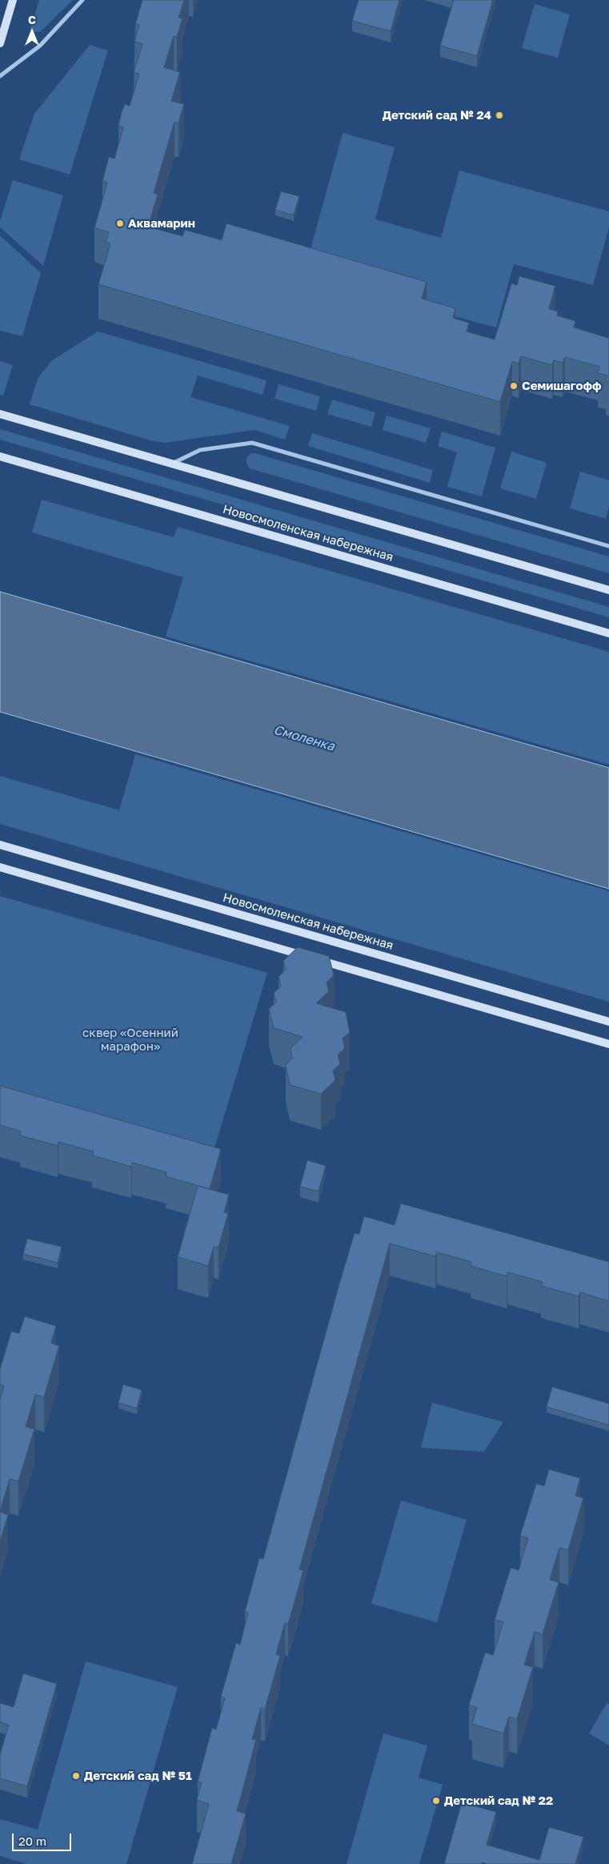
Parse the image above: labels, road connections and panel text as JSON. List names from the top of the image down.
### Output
{
  "streets": {
    "street": ["Новосмоленская набережная"]
  },
  "water": ["Смоленка"],
  "parks": ["сквер «Осенний марафон»"],
  "places": [
    "Детский сад № 24",
    "Аквамарин",
    "Семишагофф",
    "Детский сад № 51",
    "Детский сад № 22"
  ],
  "scale_bar": "20 m",
  "north": "top"
}
